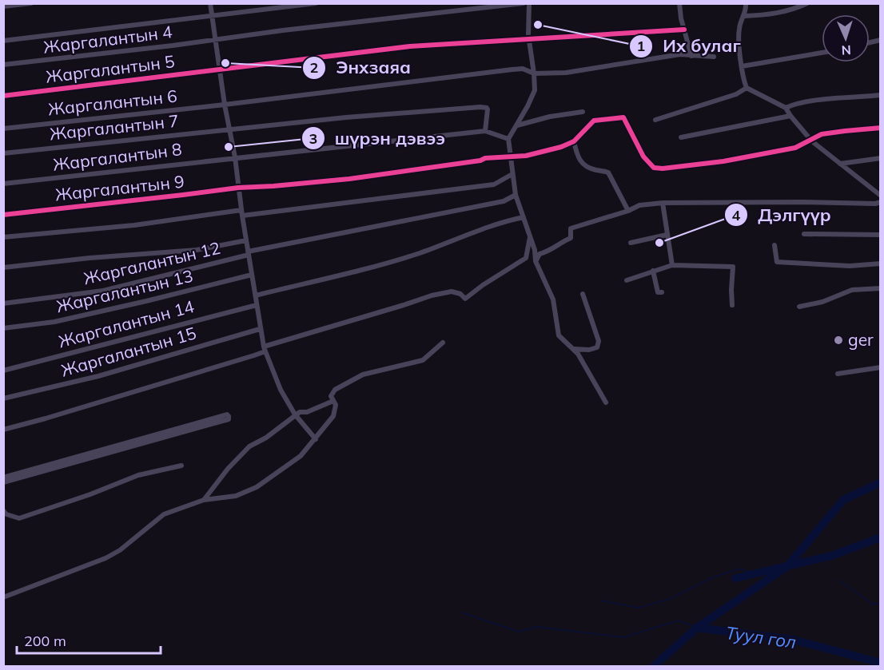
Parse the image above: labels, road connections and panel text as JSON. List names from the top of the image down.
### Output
{
  "streets": {
    "street": [
      "Жаргалантын 4",
      "Жаргалантын 5",
      "Жаргалантын 6",
      "Жаргалантын 7",
      "Жаргалантын 8",
      "Жаргалантын 9",
      "Жаргалантын 12",
      "Жаргалантын 13",
      "Жаргалантын 14",
      "Жаргалантын 15"
    ]
  },
  "crossings": [
    ["Жаргалантын 7", "Жаргалантын 8"]
  ],
  "water": ["Туул гол"],
  "places": [
    "Их булаг",
    "Энхзаяа",
    "шүрэн дэвээ",
    "Дэлгүүр",
    "ger"
  ],
  "scale_bar": "200 m",
  "north": "bottom"
}
